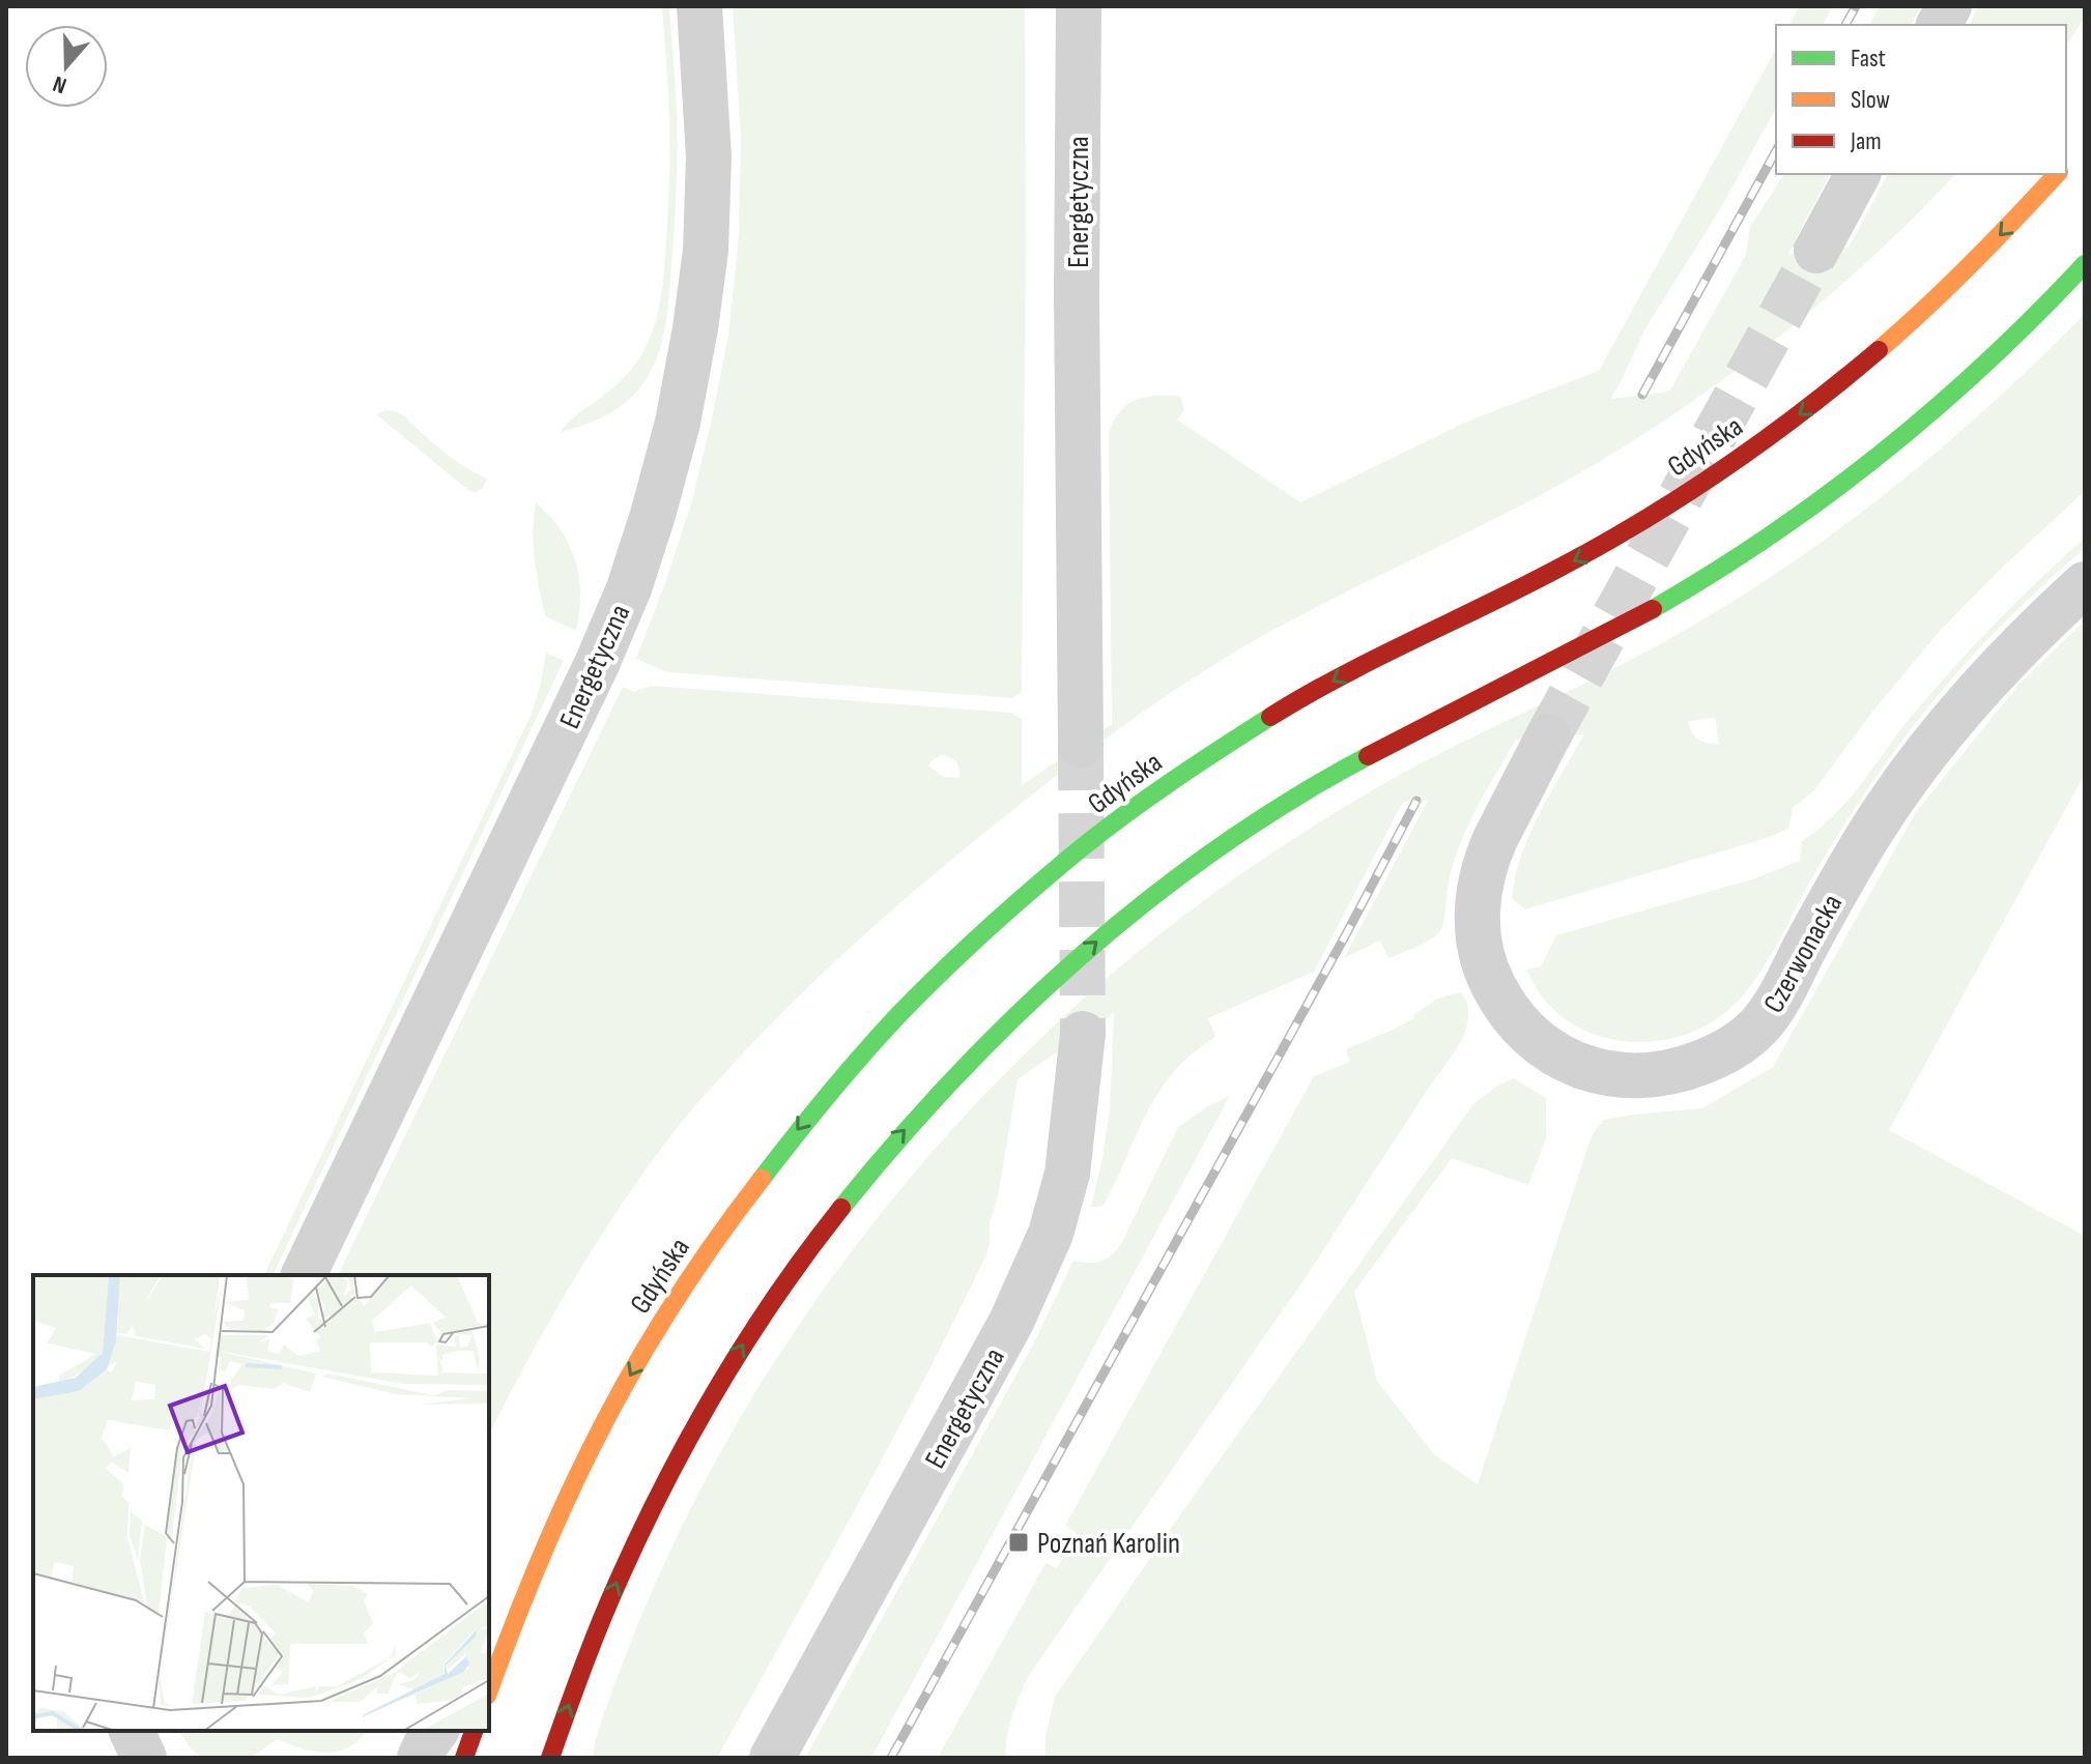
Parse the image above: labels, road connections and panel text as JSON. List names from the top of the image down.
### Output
{
  "streets": {
    "main road": ["Gdyńska"],
    "street": ["Energetyczna", "Czerwonacka"]
  },
  "places": {
    "transit": ["Poznań Karolin"]
  },
  "legend": ["Fast", "Slow", "Jam"],
  "north": "bottom"
}
